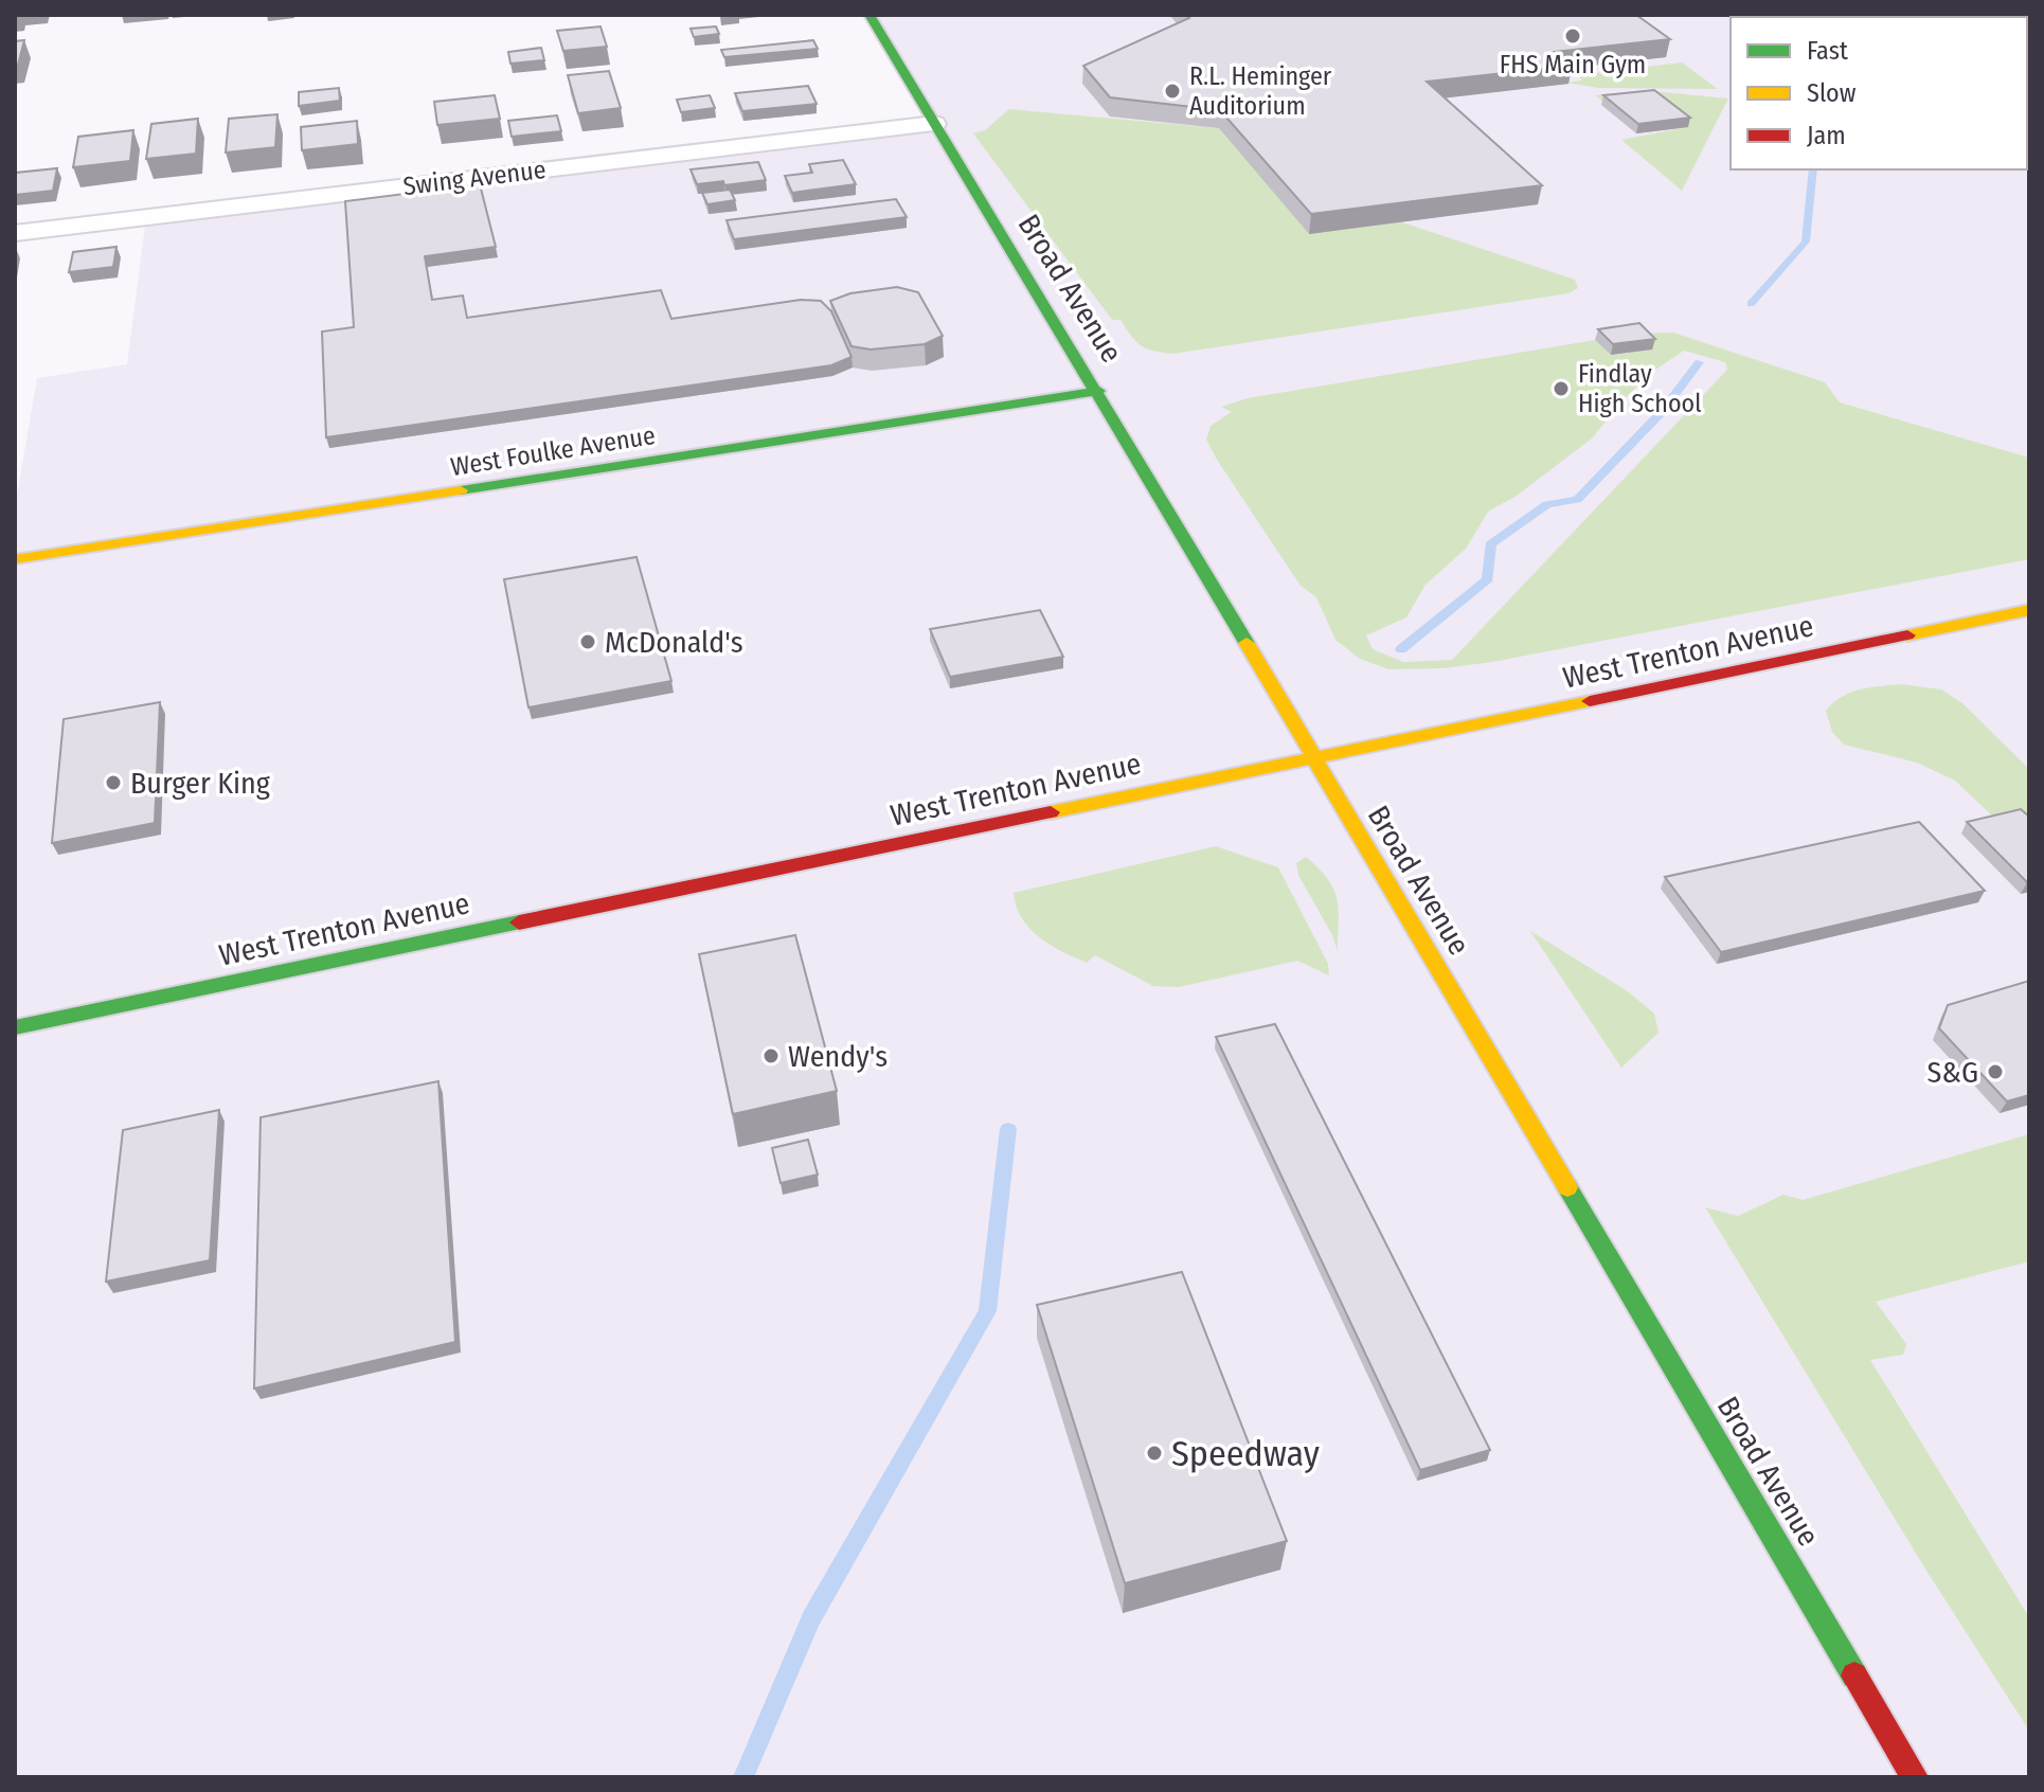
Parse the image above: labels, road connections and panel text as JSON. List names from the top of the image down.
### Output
{
  "streets": {
    "main road": ["Broad Avenue", "West Foulke Avenue", "West Trenton Avenue"],
    "street": ["Swing Avenue"]
  },
  "crossings": [
    ["Swing Avenue", "Broad Avenue"],
    ["Broad Avenue", "West Foulke Avenue"],
    ["Broad Avenue", "West Trenton Avenue"]
  ],
  "places": [
    "FHS Main Gym",
    "R.L. Heminger Auditorium",
    "Findlay High School",
    "McDonald's",
    "Burger King",
    "Wendy's",
    "S&G",
    "Speedway"
  ],
  "legend": ["Fast", "Slow", "Jam"]
}
